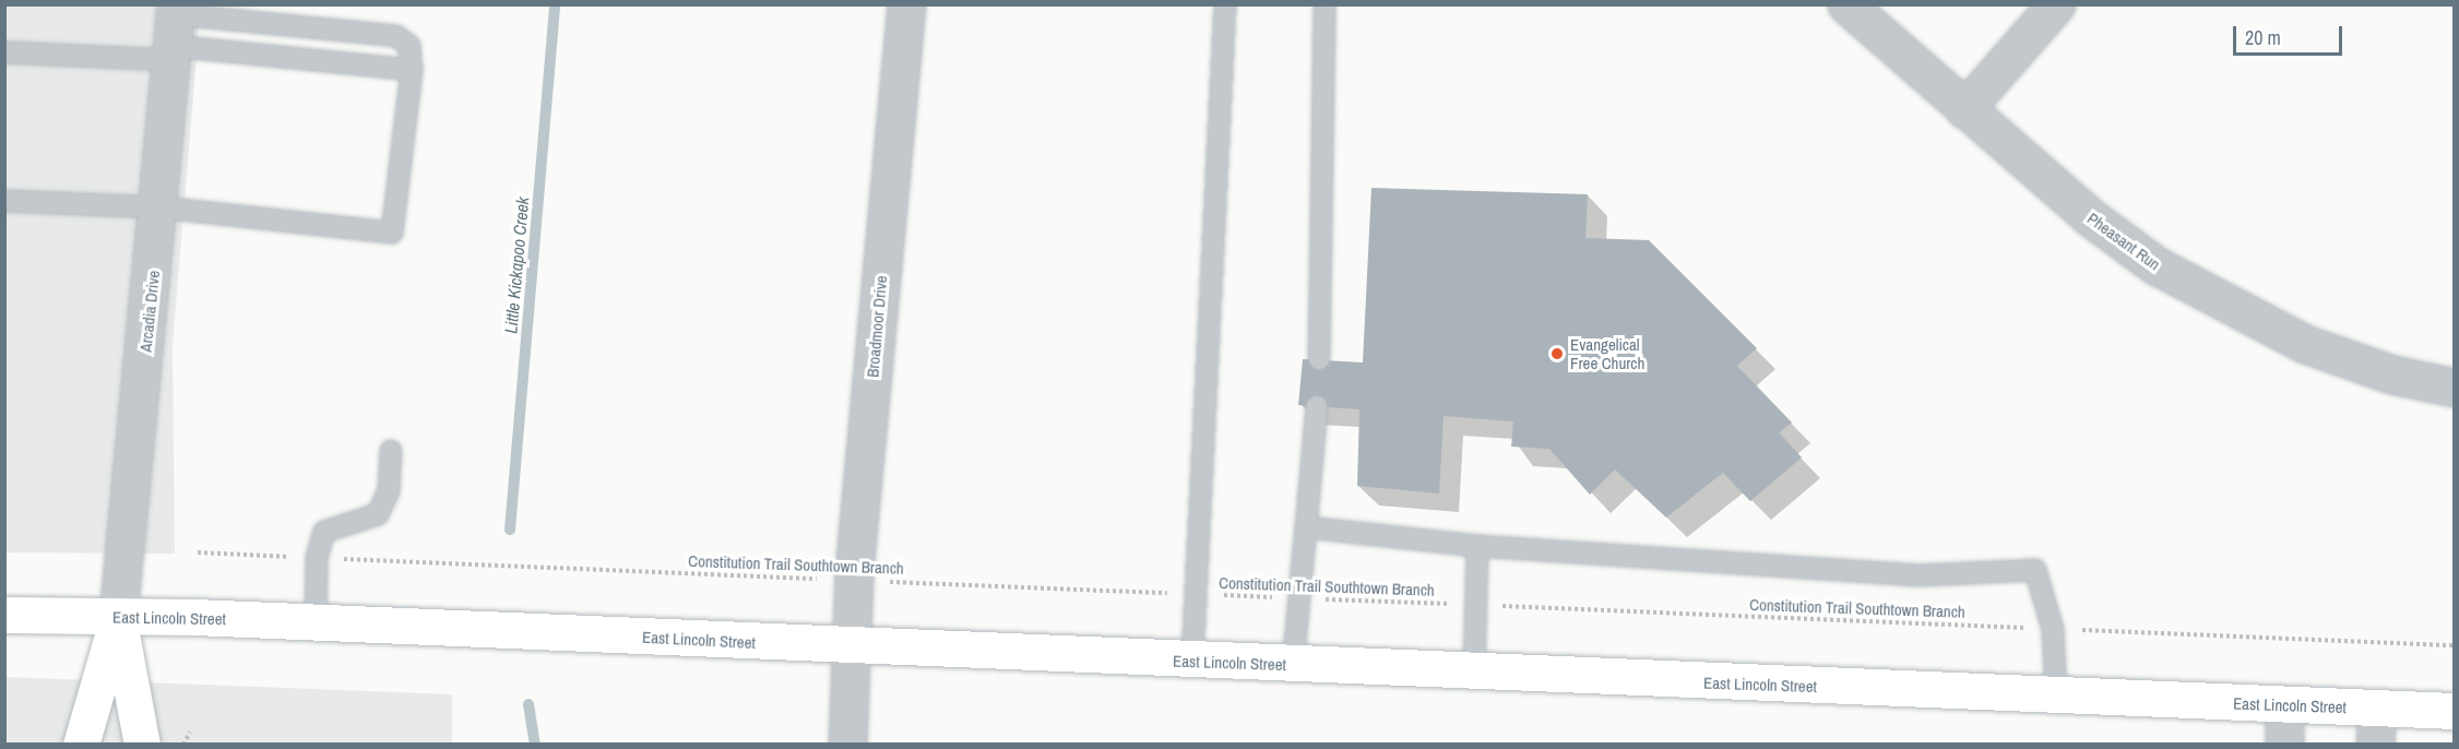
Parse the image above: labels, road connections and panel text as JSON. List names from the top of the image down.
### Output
{
  "streets": {
    "main road": ["Arcadia Drive", "East Lincoln Street"],
    "street": ["Pheasant Run", "Broadmoor Drive"],
    "path": ["Constitution Trail Southtown Branch"]
  },
  "crossings": [
    ["Arcadia Drive", "East Lincoln Street"],
    ["Broadmoor Drive", "Constitution Trail Southtown Branch"],
    ["Broadmoor Drive", "East Lincoln Street"]
  ],
  "water": ["Little Kickapoo Creek"],
  "places": ["Evangelical Free Church"],
  "scale_bar": "20 m"
}
